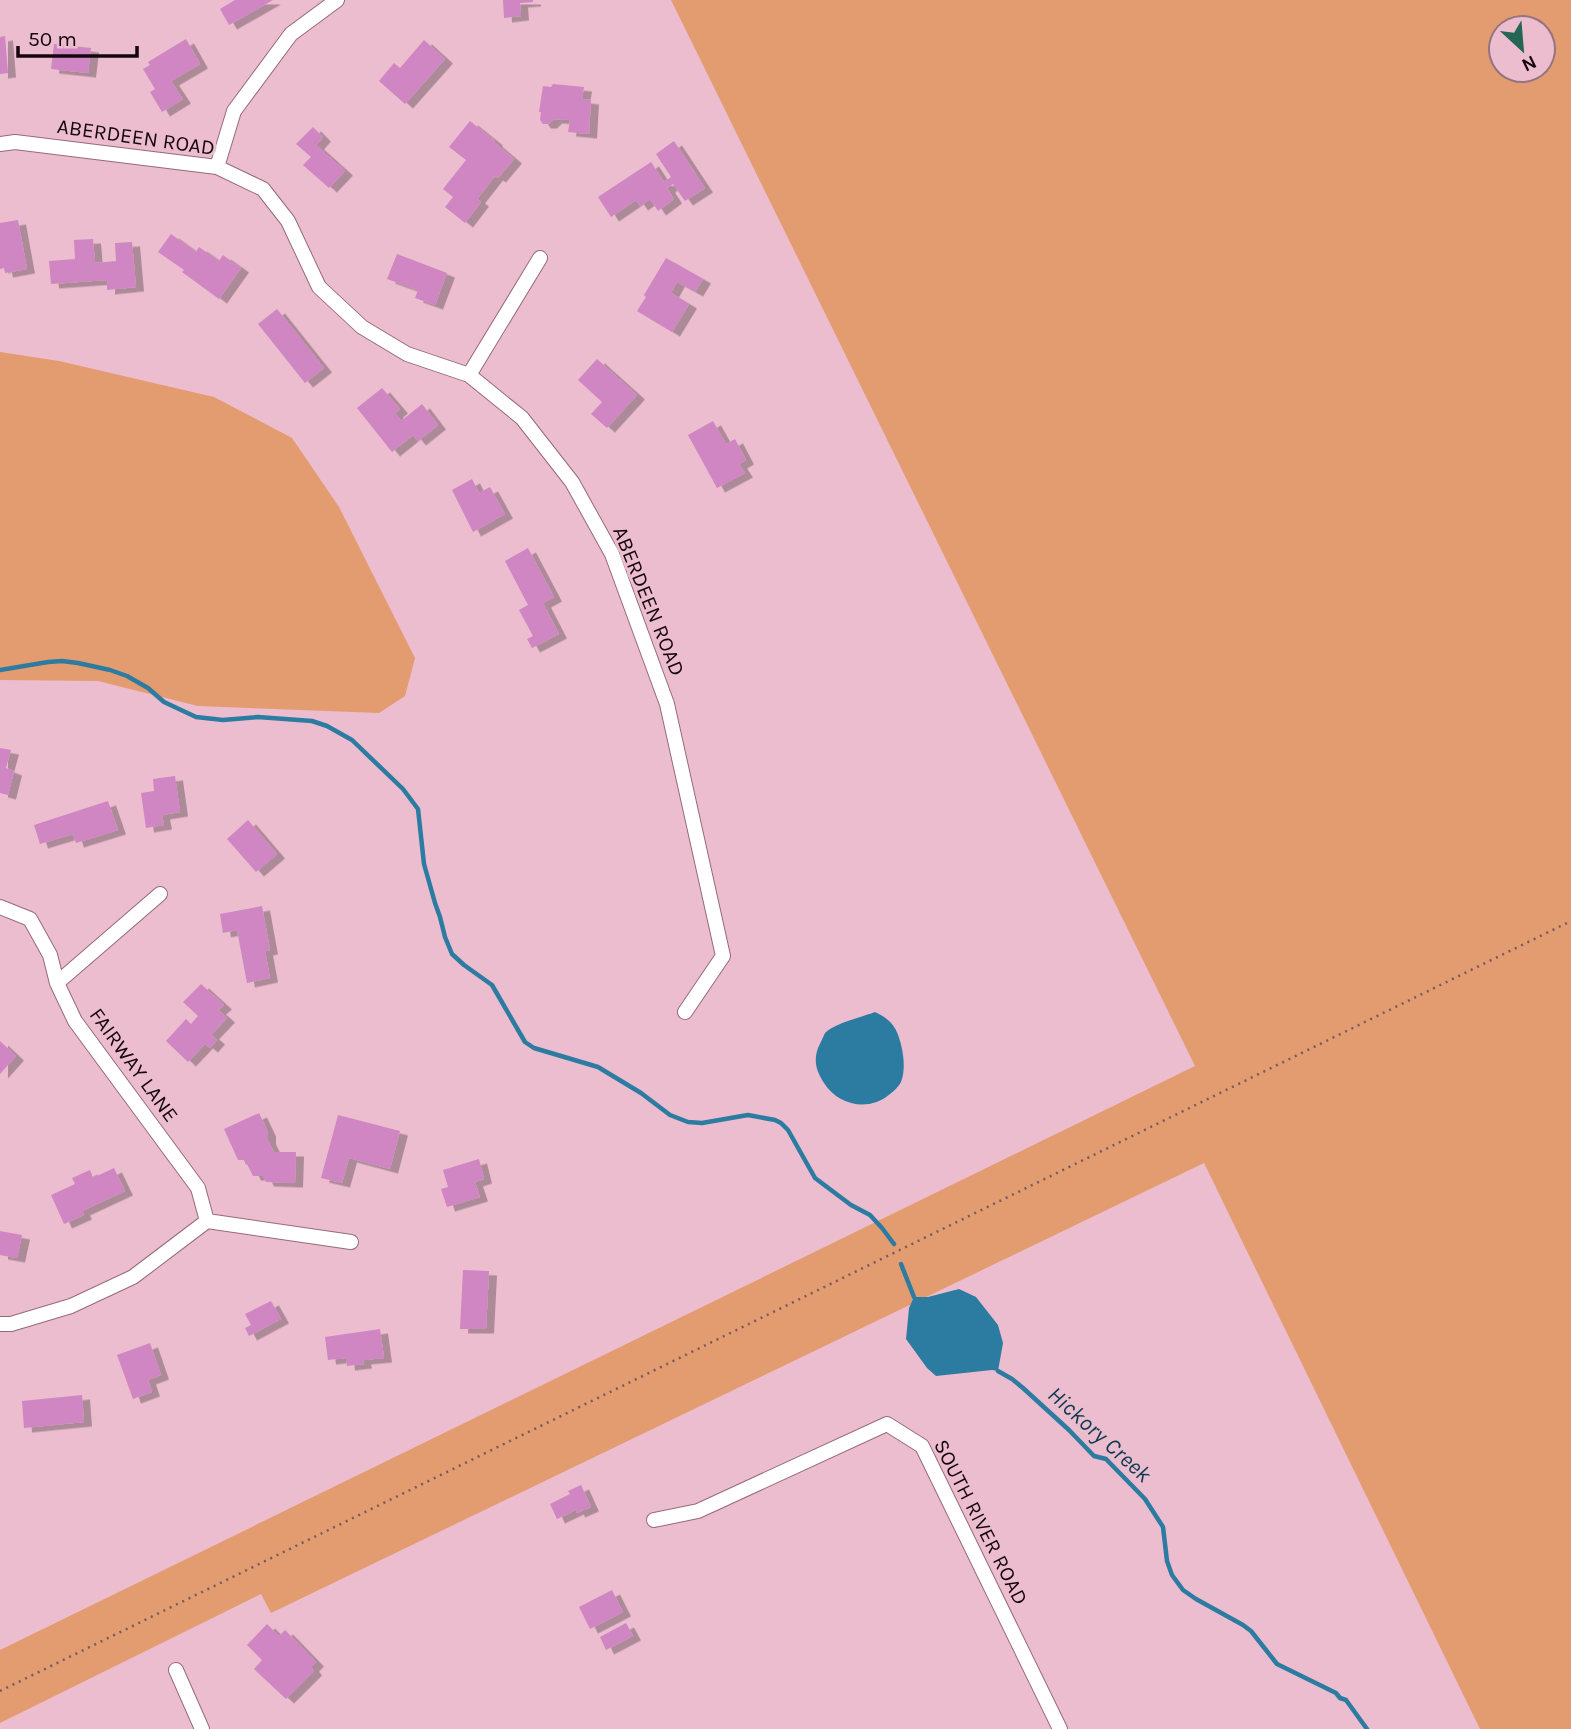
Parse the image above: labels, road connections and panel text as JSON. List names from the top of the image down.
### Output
{
  "streets": {
    "street": ["ABERDEEN ROAD", "FAIRWAY LANE", "SOUTH RIVER ROAD"]
  },
  "water": ["Hickory Creek"],
  "scale_bar": "50 m",
  "north": "bottom right"
}
